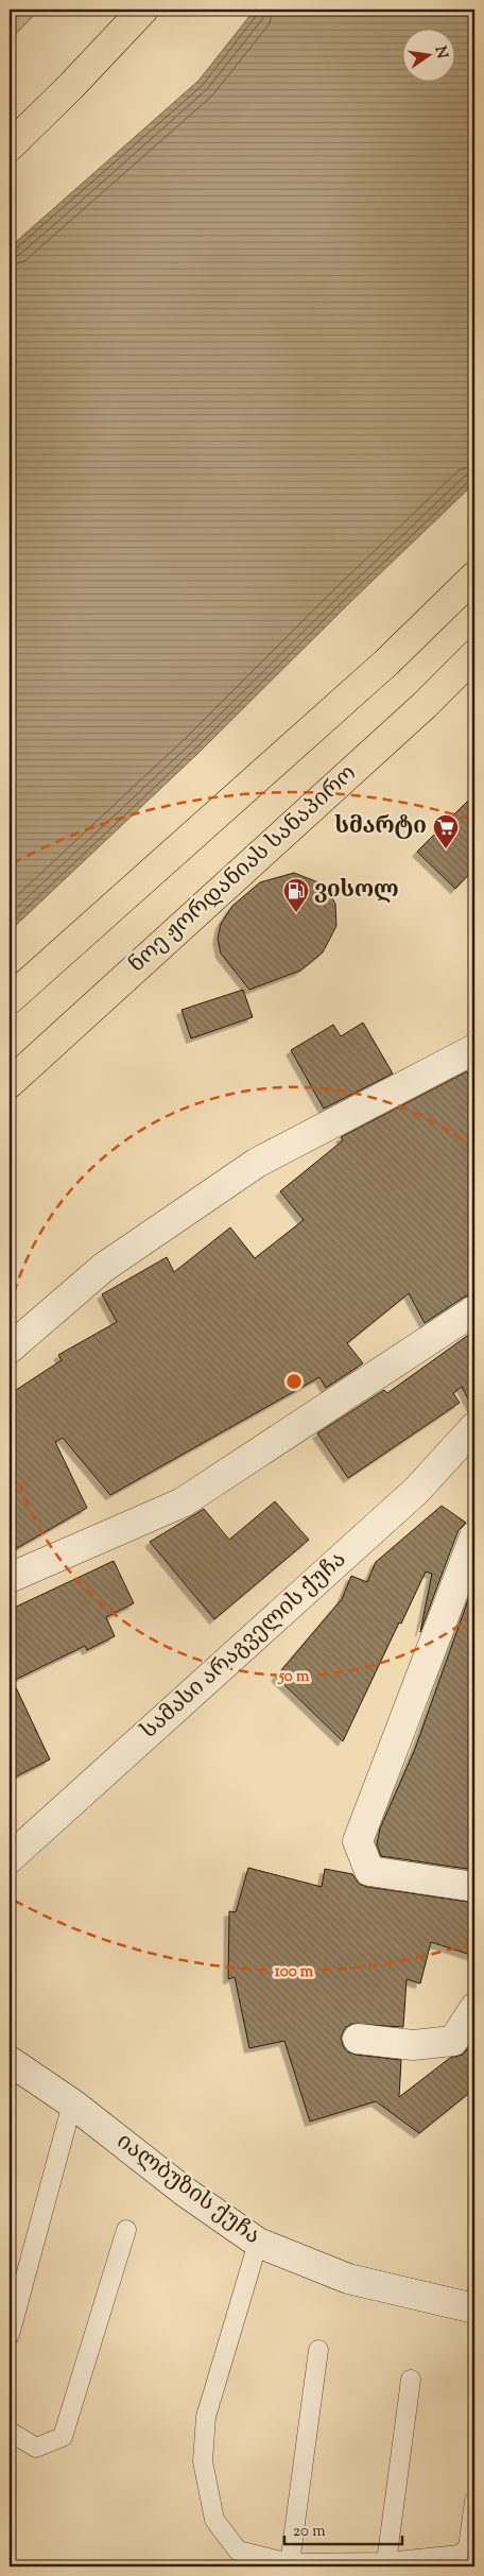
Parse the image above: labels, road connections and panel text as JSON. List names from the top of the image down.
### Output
{
  "streets": {
    "main road": ["ნოე ჟორდანიას სანაპირო"],
    "street": ["სამასი არაგველის ქუჩა", "იალბუზის ქუჩა"]
  },
  "places": {
    "supermarket": ["სმარტი"],
    "fuel station": ["ვისოლ"]
  },
  "scale_bar": "20 m",
  "north": "right",
  "rings": ["50 m", "100 m"]
}
